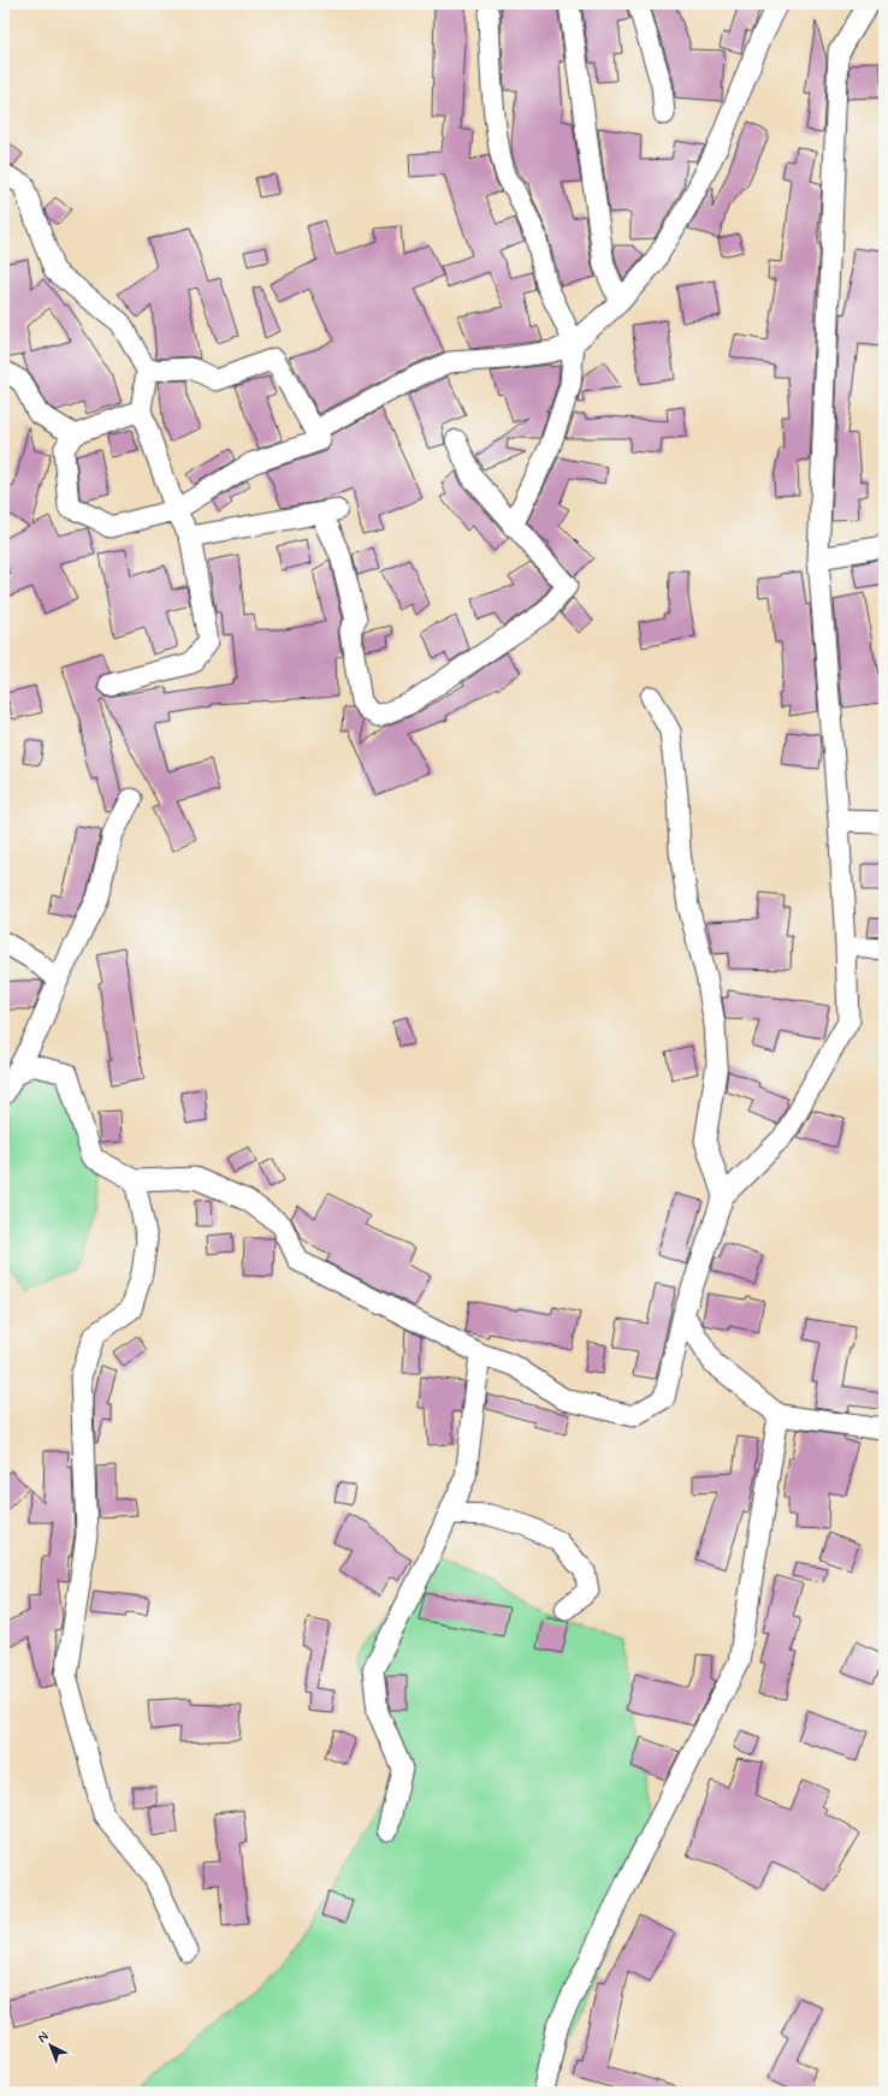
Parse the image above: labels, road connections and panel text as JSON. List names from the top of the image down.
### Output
{
  "north": "top left"
}
